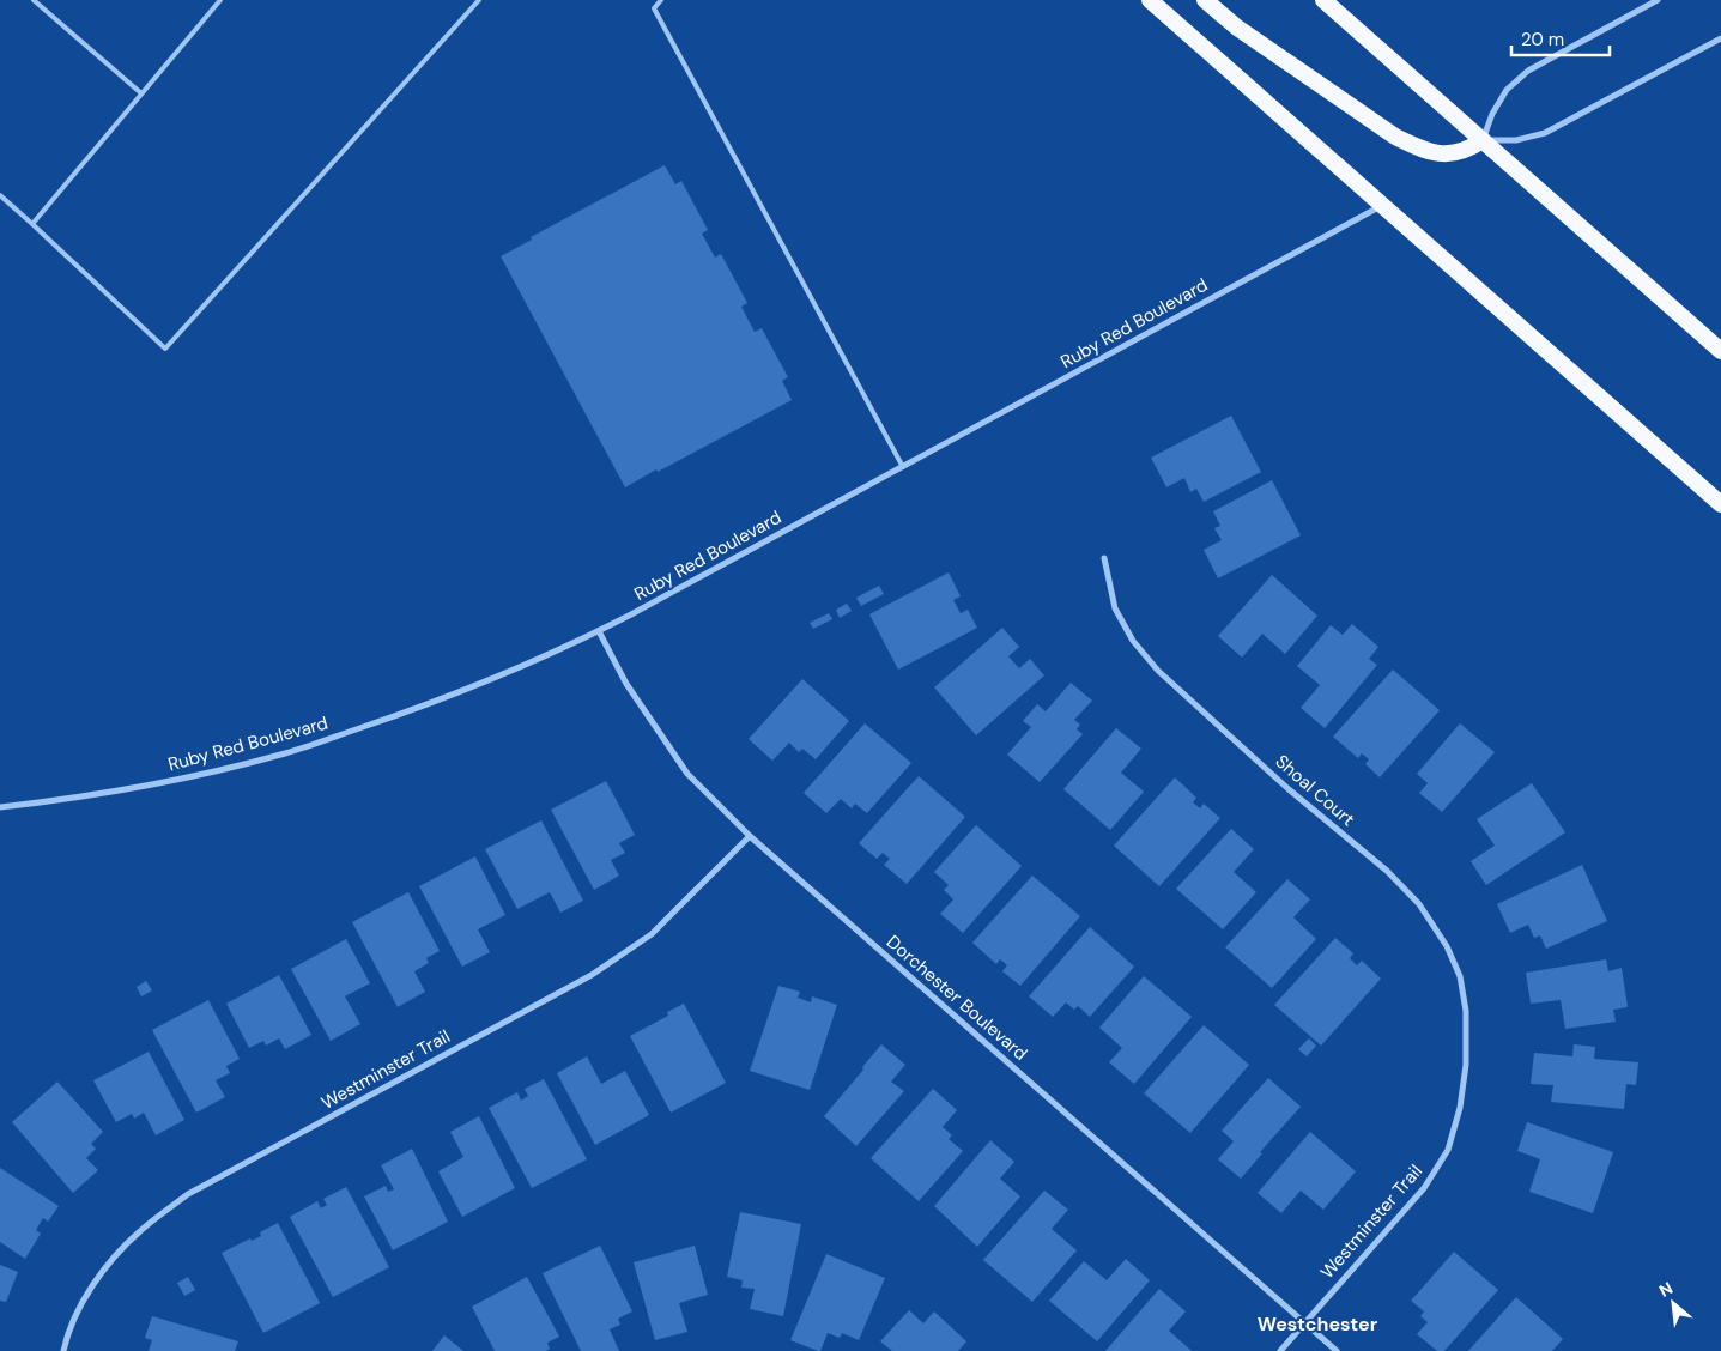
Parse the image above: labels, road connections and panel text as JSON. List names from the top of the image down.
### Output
{
  "streets": {
    "street": [
      "Ruby Red Boulevard",
      "Shoal Court",
      "Dorchester Boulevard",
      "Westminster Trail"
    ]
  },
  "crossings": [
    ["Ruby Red Boulevard", "Dorchester Boulevard"],
    ["Shoal Court", "Westminster Trail"],
    ["Dorchester Boulevard", "Westminster Trail"]
  ],
  "districts": ["Westchester"],
  "scale_bar": "20 m",
  "north": "top left"
}
